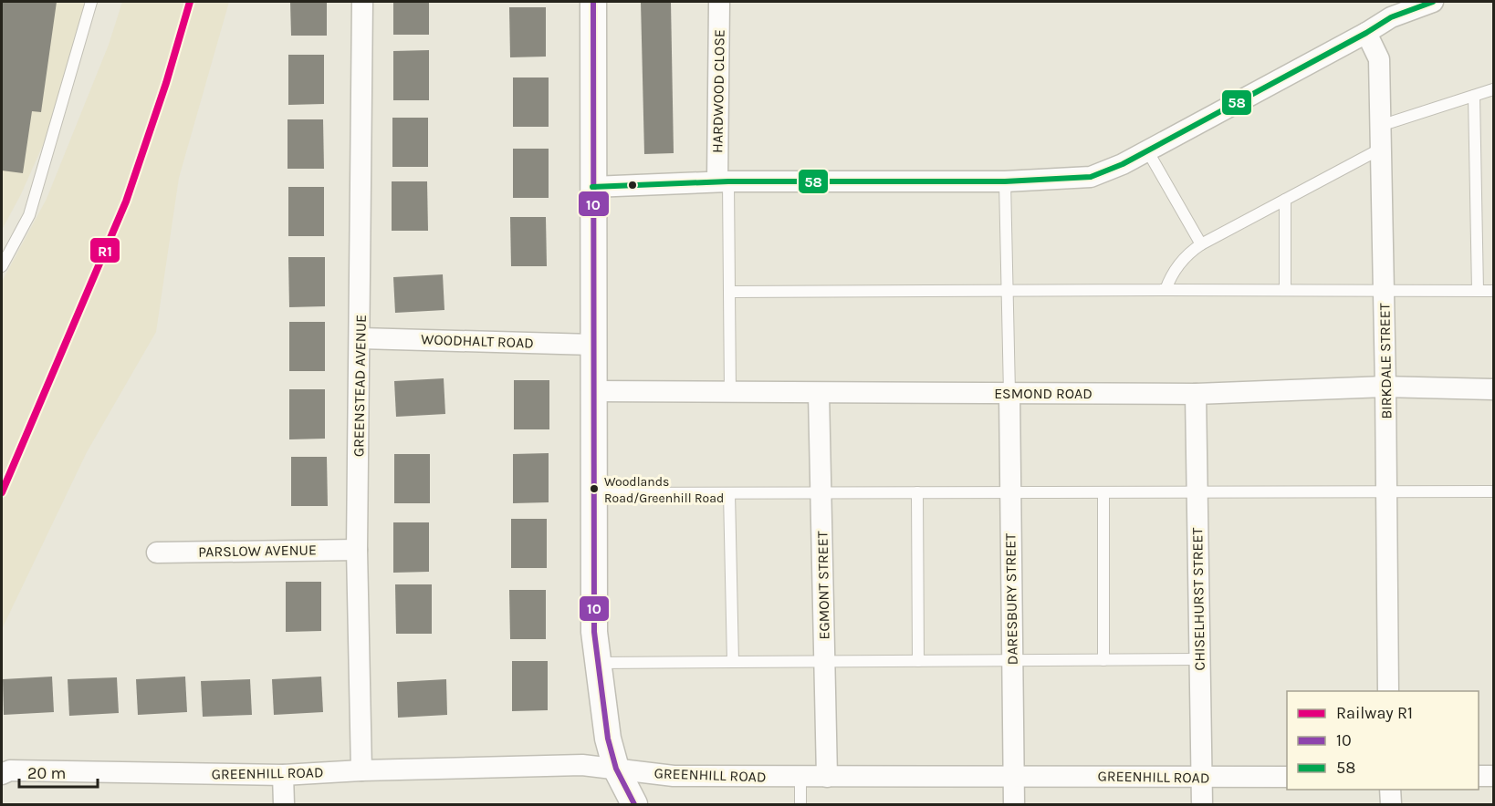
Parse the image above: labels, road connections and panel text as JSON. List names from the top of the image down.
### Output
{
  "streets": {
    "street": [
      "HARDWOOD CLOSE",
      "WOODHALT ROAD",
      "BIRKDALE STREET",
      "GREENSTEAD AVENUE",
      "ESMOND ROAD",
      "PARSLOW AVENUE",
      "EGMONT STREET",
      "DARESBURY STREET",
      "CHISELHURST STREET",
      "GREENHILL ROAD"
    ]
  },
  "crossings": [
    ["WOODHALT ROAD", "GREENSTEAD AVENUE"],
    ["BIRKDALE STREET", "ESMOND ROAD"],
    ["GREENSTEAD AVENUE", "PARSLOW AVENUE"],
    ["GREENSTEAD AVENUE", "GREENHILL ROAD"],
    ["ESMOND ROAD", "EGMONT STREET"],
    ["ESMOND ROAD", "DARESBURY STREET"],
    ["ESMOND ROAD", "CHISELHURST STREET"],
    ["EGMONT STREET", "GREENHILL ROAD"],
    ["DARESBURY STREET", "GREENHILL ROAD"],
    ["CHISELHURST STREET", "GREENHILL ROAD"]
  ],
  "places": ["Woodlands Road/Greenhill Road"],
  "lines": ["rail line R1", "transit line 10", "transit line 58"],
  "legend": ["Railway R1", "10", "58"],
  "scale_bar": "20 m"
}
